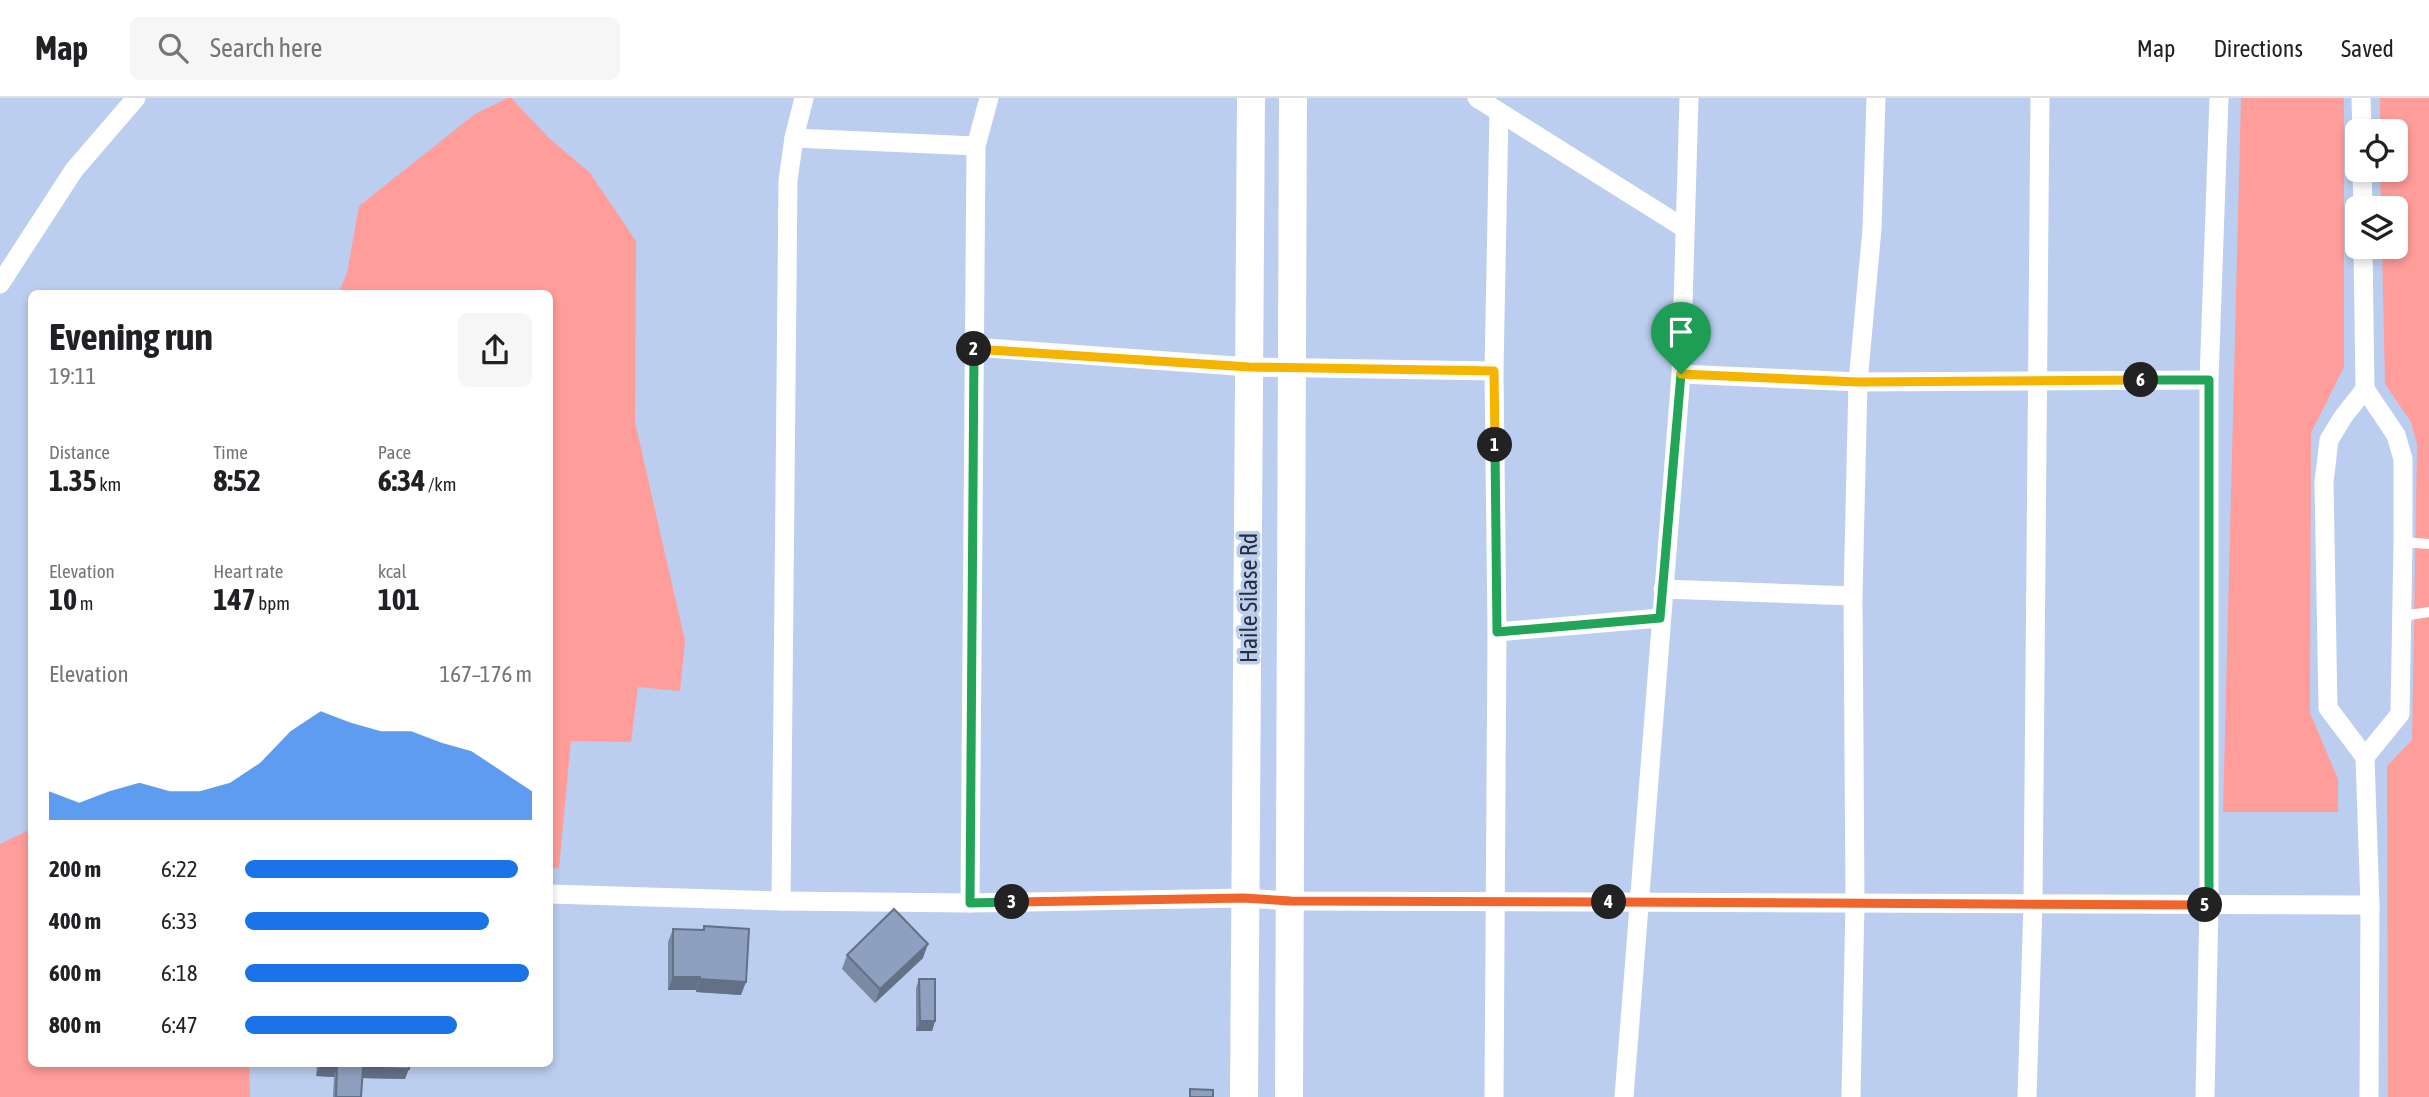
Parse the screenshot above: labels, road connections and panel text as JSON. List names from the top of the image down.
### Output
{
  "streets": {
    "main road": ["Haile Silase Rd"]
  },
  "page": {
    "header": "Map",
    "search": "Search here",
    "nav": ["Map", "Directions", "Saved"],
    "heading": ["Evening run", "19:11"],
    "pins": [
      "2",
      "6",
      "1",
      "3",
      "4",
      "5"
    ],
    "stats": [
      ["Distance", "1.35 km"],
      ["Time", "8:52"],
      ["Pace", "6:34 /km"],
      ["Elevation", "10 m"],
      ["Heart rate", "147 bpm"],
      ["kcal", "101"]
    ],
    "chart": ["Elevation", "167–176 m"],
    "list": [
      {
        "name": "200 m",
        "note": "6:22"
      },
      {
        "name": "400 m",
        "note": "6:33"
      },
      {
        "name": "600 m",
        "note": "6:18"
      },
      {
        "name": "800 m",
        "note": "6:47"
      }
    ]
  }
}
